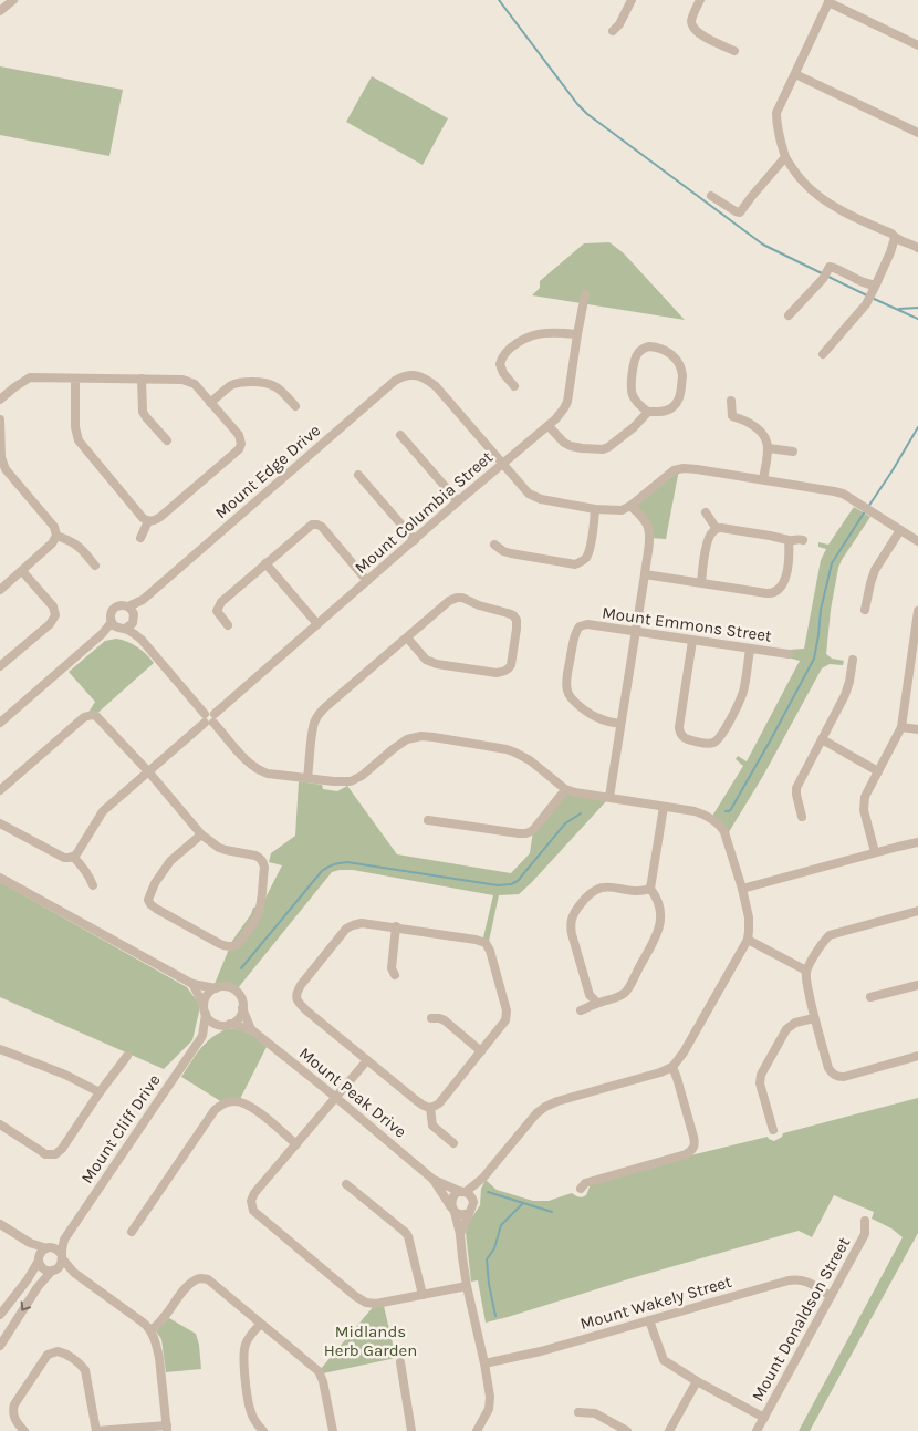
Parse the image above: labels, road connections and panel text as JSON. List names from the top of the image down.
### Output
{
  "streets": {
    "street": [
      "Mount Edge Drive",
      "Mount Columbia Street",
      "Mount Emmons Street",
      "Mount Peak Drive",
      "Mount Cliff Drive",
      "Mount Wakely Street",
      "Mount Donaldson Street"
    ]
  },
  "crossings": [
    ["Mount Edge Drive", "Mount Columbia Street"],
    ["Mount Peak Drive", "Mount Cliff Drive"],
    ["Mount Peak Drive", "Mount Wakely Street"],
    ["Mount Wakely Street", "Mount Donaldson Street"]
  ],
  "parks": ["Midlands Herb Garden"]
}
